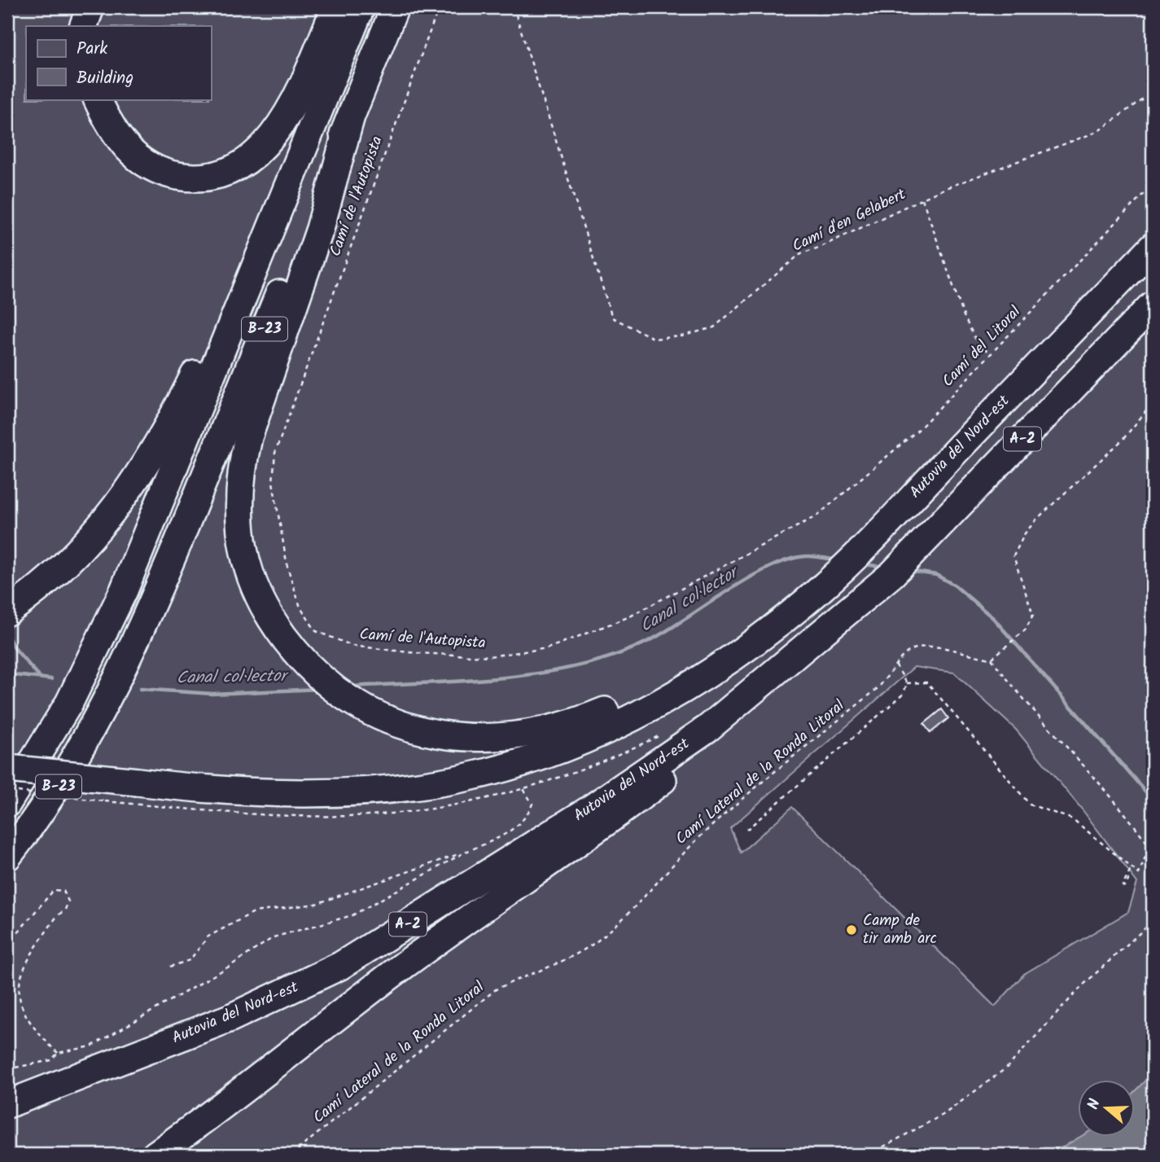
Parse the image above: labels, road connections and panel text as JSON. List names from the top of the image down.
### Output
{
  "streets": {
    "highway": ["B-23", "A-2", "Autovia del Nord-est"],
    "path": [
      "Camí de l'Autopista",
      "Camí d'en Gelabert",
      "Camí del Litoral",
      "Camí Lateral de la Ronda Litoral"
    ]
  },
  "crossings": [
    ["Camí de l'Autopista", "Camí del Litoral"]
  ],
  "water": ["Canal col·lector"],
  "places": ["Camp de tir amb arc"],
  "legend": ["Park", "Building"],
  "north": "left"
}
